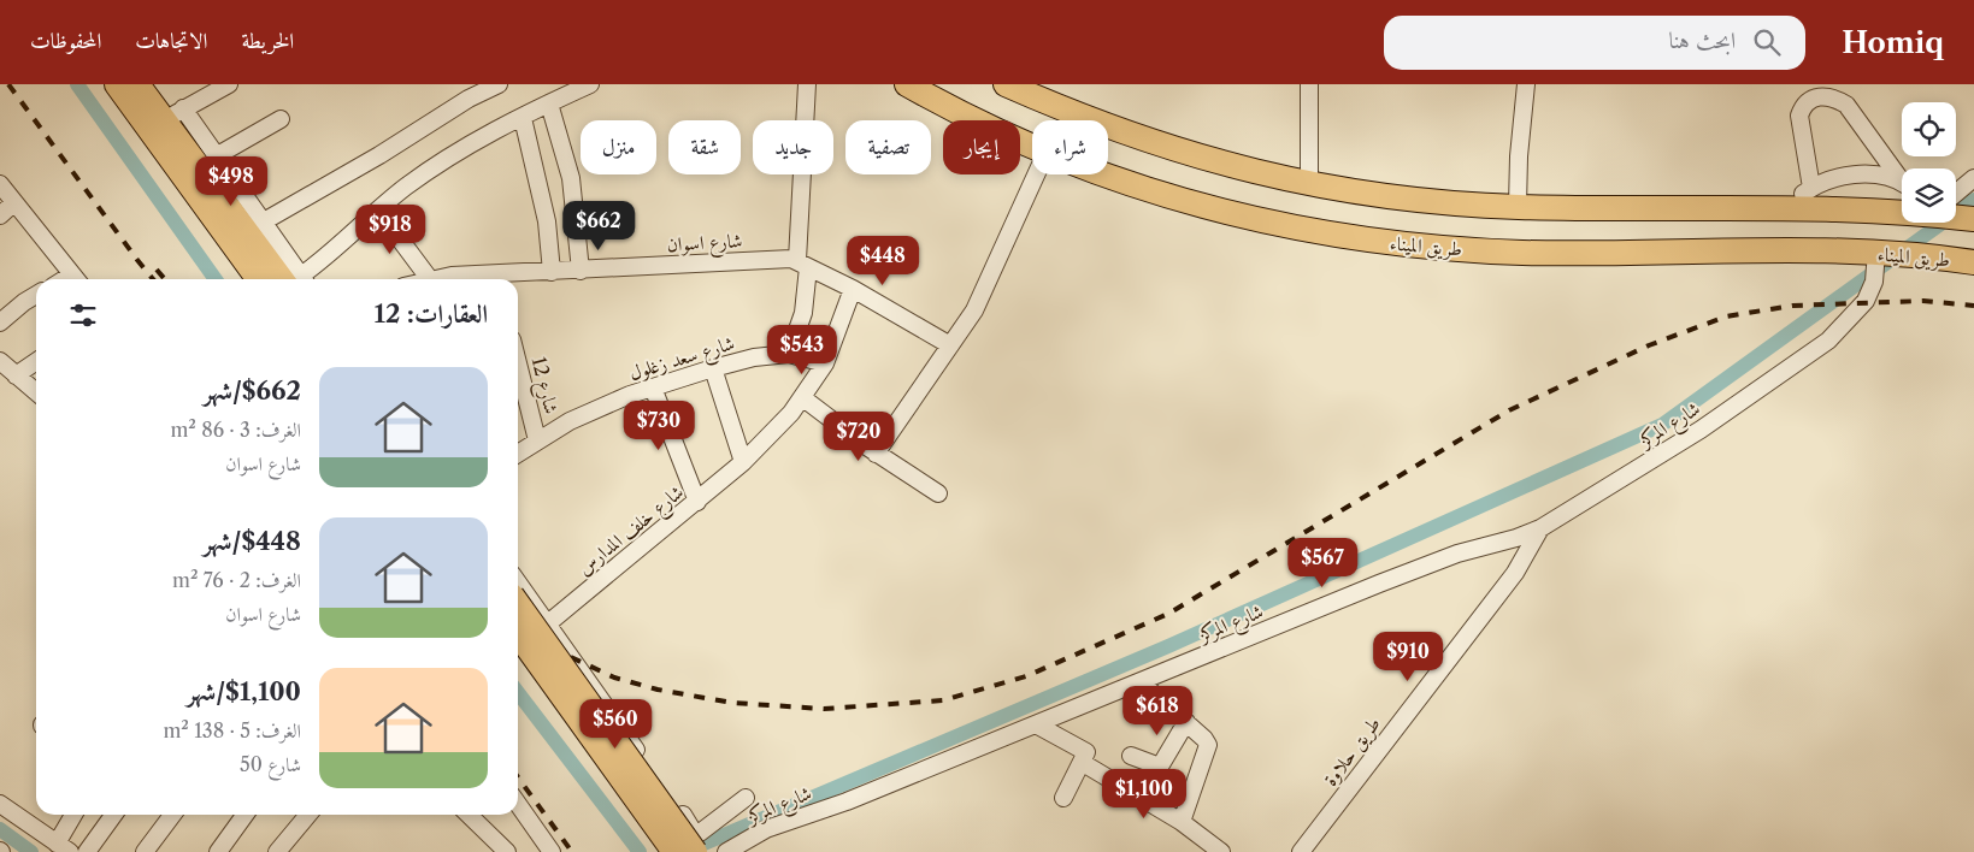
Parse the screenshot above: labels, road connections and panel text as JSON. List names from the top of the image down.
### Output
{
  "streets": {
    "highway": ["طريق الميناء"],
    "street": [
      "شارع اسوان",
      "شارع سعد زغلول",
      "شارع 12",
      "شارع المركز",
      "شارع خلف المدارس",
      "طريق حلاوة"
    ]
  },
  "crossings": [
    ["شارع اسوان", "شارع خلف المدارس"],
    ["طريق الميناء", "شارع المركز"],
    ["شارع سعد زغلول", "شارع 12"],
    ["شارع المركز", "طريق حلاوة"]
  ],
  "page": {
    "header": "Homiq",
    "search": "ابحث هنا",
    "nav": ["الخريطة", "الاتجاهات", "المحفوظات"],
    "chip": [
      "شراء",
      "إيجار",
      "تصفية",
      "جديد",
      "شقة",
      "منزل"
    ],
    "price": [
      "$498",
      "$662",
      "$918",
      "$448",
      "$543",
      "$730",
      "$720",
      "$567",
      "$910",
      "$618",
      "$560",
      "$1,100"
    ],
    "heading": "العقارات: 12",
    "list": [
      {
        "name": "$662/شهر",
        "note": "الغرف: 3 · 86 m² · شارع اسوان"
      },
      {
        "name": "$448/شهر",
        "note": "الغرف: 2 · 76 m² · شارع اسوان"
      },
      {
        "name": "$1,100/شهر",
        "note": "الغرف: 5 · 138 m² · شارع 50"
      }
    ]
  }
}
